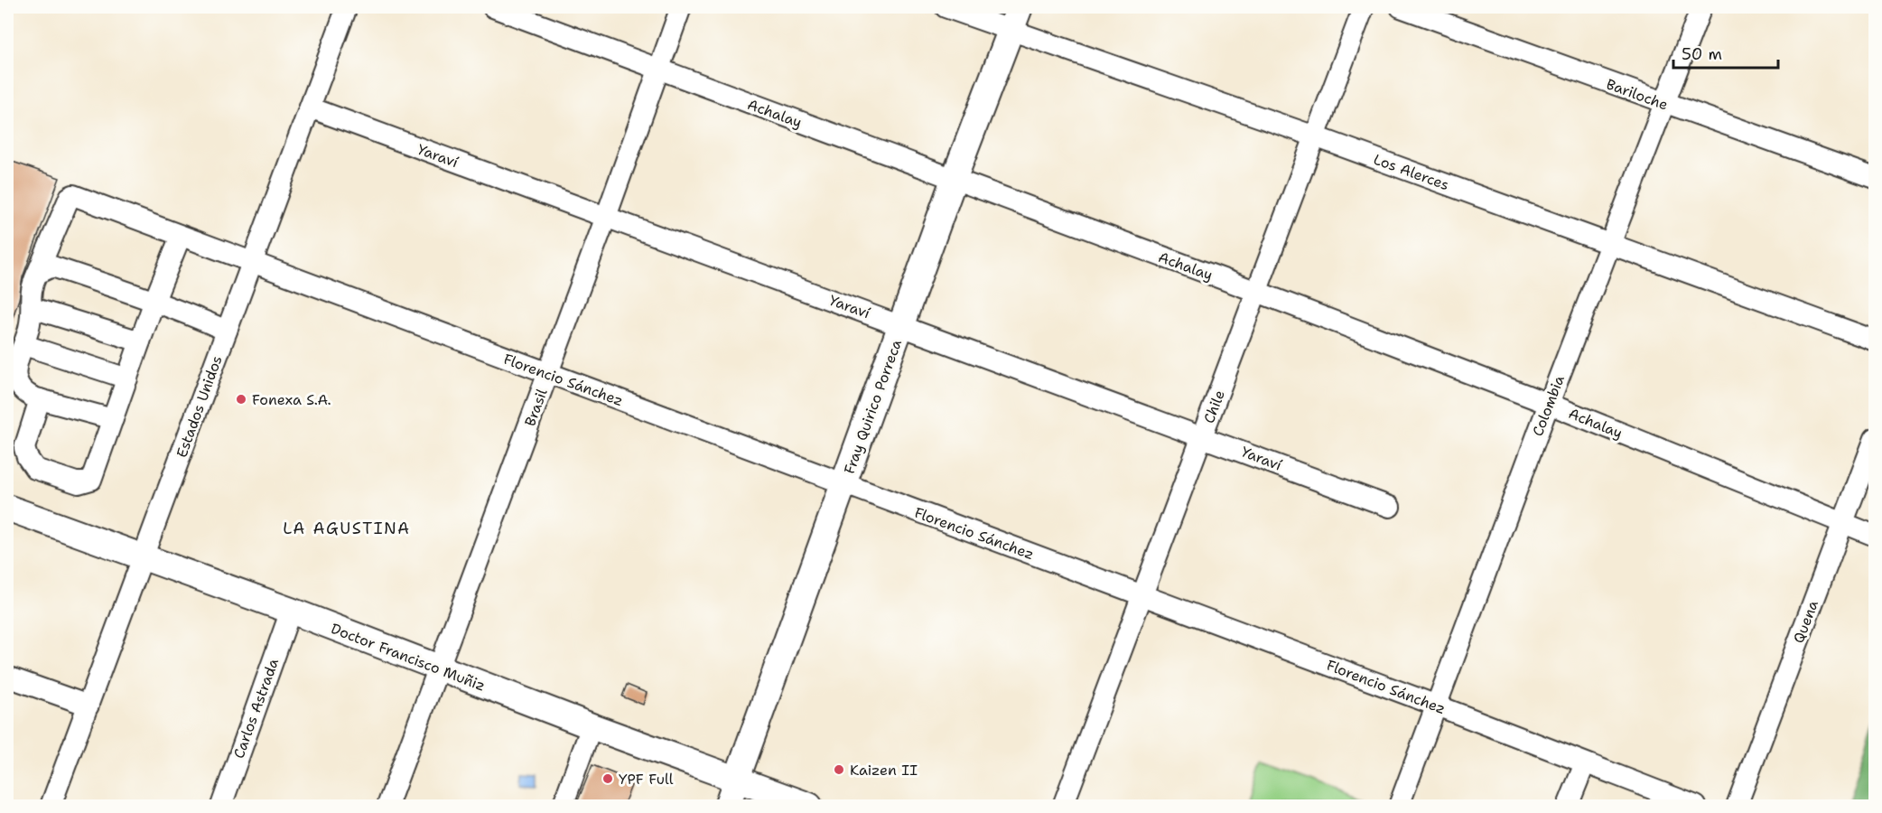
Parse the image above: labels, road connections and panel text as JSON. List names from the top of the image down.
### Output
{
  "streets": {
    "main road": ["Fray Quirico Porreca", "Doctor Francisco Muñiz"],
    "street": [
      "Bariloche",
      "Achalay",
      "Yaraví",
      "Los Alerces",
      "Florencio Sánchez",
      "Colombia",
      "Estados Unidos",
      "Chile",
      "Brasil",
      "Quena",
      "Carlos Astrada"
    ]
  },
  "crossings": [
    ["Bariloche", "Colombia"],
    ["Achalay", "Colombia"],
    ["Achalay", "Fray Quirico Porreca"],
    ["Achalay", "Chile"],
    ["Achalay", "Brasil"],
    ["Achalay", "Quena"],
    ["Yaraví", "Estados Unidos"],
    ["Yaraví", "Fray Quirico Porreca"],
    ["Yaraví", "Chile"],
    ["Yaraví", "Brasil"],
    ["Los Alerces", "Colombia"],
    ["Los Alerces", "Fray Quirico Porreca"],
    ["Los Alerces", "Chile"],
    ["Florencio Sánchez", "Colombia"],
    ["Florencio Sánchez", "Estados Unidos"],
    ["Florencio Sánchez", "Fray Quirico Porreca"],
    ["Florencio Sánchez", "Chile"],
    ["Florencio Sánchez", "Brasil"],
    ["Estados Unidos", "Doctor Francisco Muñiz"],
    ["Fray Quirico Porreca", "Doctor Francisco Muñiz"],
    ["Brasil", "Doctor Francisco Muñiz"],
    ["Doctor Francisco Muñiz", "Carlos Astrada"]
  ],
  "districts": ["LA AGUSTINA"],
  "places": ["Fonexa S.A.", "Kaizen II", "YPF Full"],
  "scale_bar": "50 m"
}
